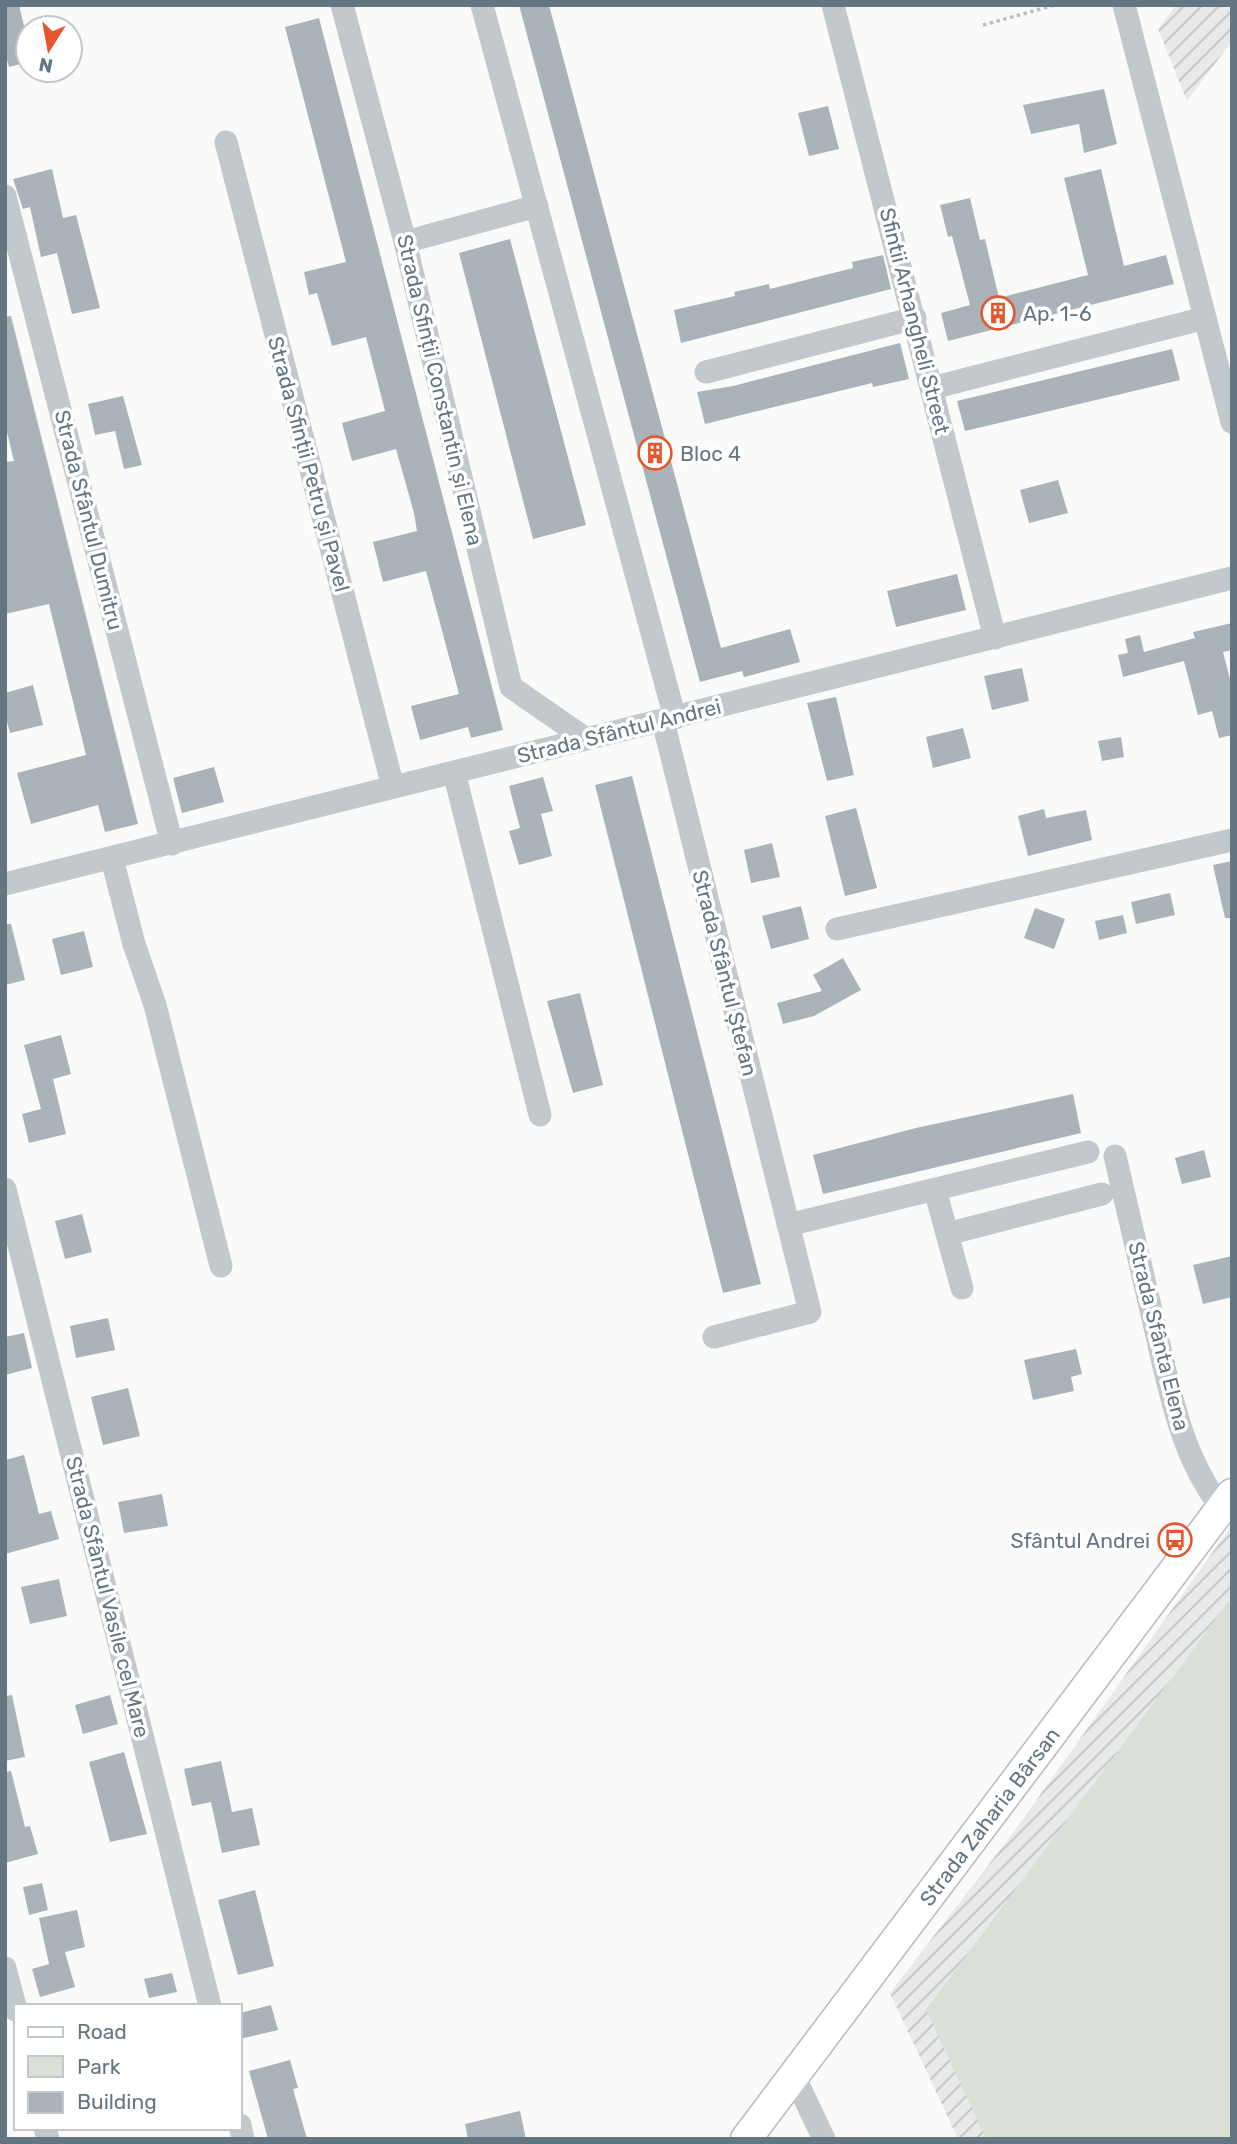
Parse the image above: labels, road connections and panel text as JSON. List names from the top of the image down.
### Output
{
  "streets": {
    "main road": ["Strada Zaharia Bârsan"],
    "street": [
      "Sfintii Arhangheli Street",
      "Strada Sfinții Constantin și Elena",
      "Strada Sfinții Petru și Pavel",
      "Strada Sfântul Dumitru",
      "Strada Sfântul Andrei",
      "Strada Sfântul Ștefan",
      "Strada Sfânta Elena",
      "Strada Sfântul Vasile cel Mare"
    ]
  },
  "crossings": [
    ["Sfintii Arhangheli Street", "Strada Sfântul Andrei"],
    ["Strada Sfinții Constantin și Elena", "Strada Sfântul Andrei"],
    ["Strada Sfinții Petru și Pavel", "Strada Sfântul Andrei"],
    ["Strada Sfântul Dumitru", "Strada Sfântul Andrei"],
    ["Strada Sfântul Andrei", "Strada Sfântul Ștefan"],
    ["Strada Sfânta Elena", "Strada Zaharia Bârsan"]
  ],
  "places": {
    "building": ["Ap. 1-6", "Bloc 4"],
    "bus stop": ["Sfântul Andrei"]
  },
  "legend": ["Road", "Park", "Building"],
  "north": "bottom"
}
